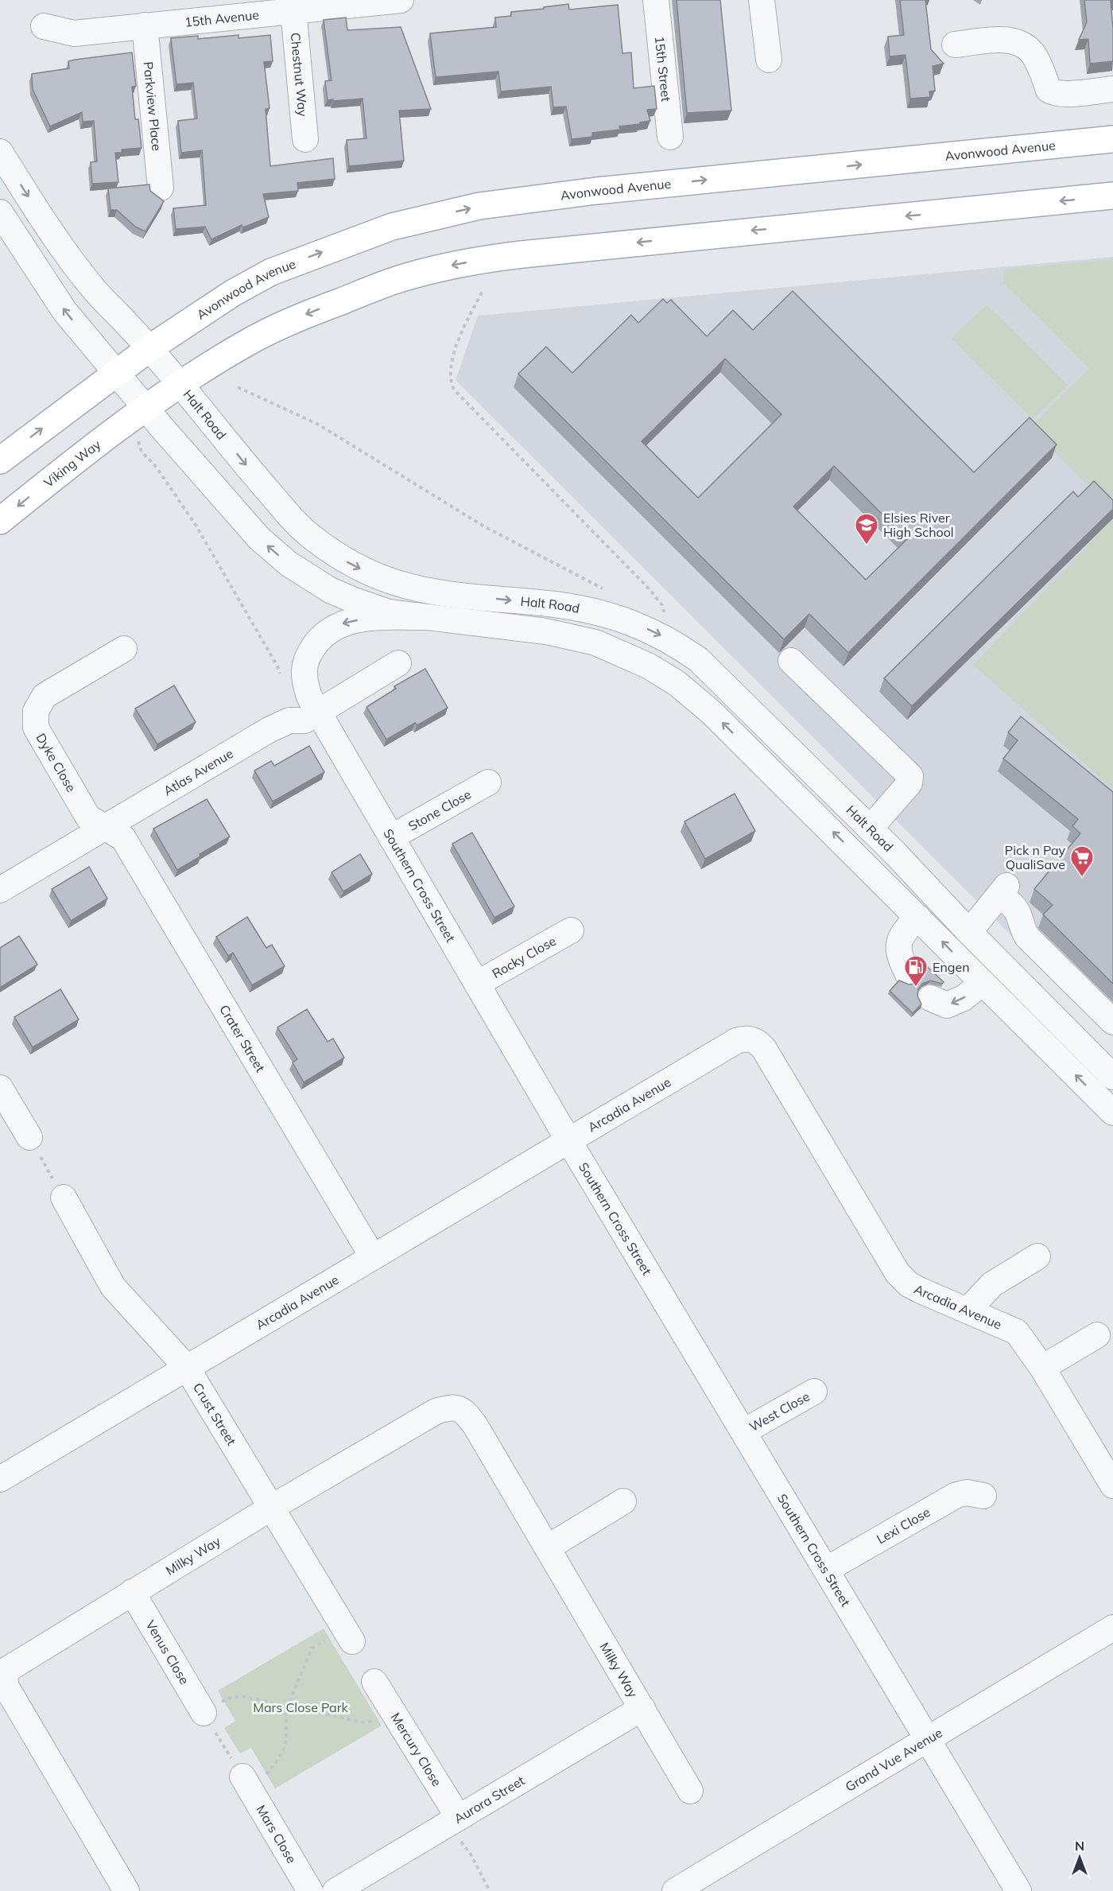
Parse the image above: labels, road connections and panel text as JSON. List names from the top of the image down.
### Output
{
  "streets": {
    "main road": ["Avonwood Avenue", "Viking Way"],
    "street": [
      "15th Avenue",
      "15th Street",
      "Chestnut Way",
      "Parkview Place",
      "Halt Road",
      "Dyke Close",
      "Atlas Avenue",
      "Stone Close",
      "Southern Cross Street",
      "Rocky Close",
      "Crater Street",
      "Arcadia Avenue",
      "West Close",
      "Crust Street",
      "Lexi Close",
      "Milky Way",
      "Venus Close",
      "Mercury Close",
      "Grand Vue Avenue",
      "Aurora Street",
      "Mars Close"
    ]
  },
  "crossings": [
    ["15th Avenue", "Chestnut Way"],
    ["15th Avenue", "Parkview Place"],
    ["Avonwood Avenue", "Halt Road"],
    ["Halt Road", "Viking Way"],
    ["Halt Road", "Southern Cross Street"],
    ["Dyke Close", "Atlas Avenue"],
    ["Dyke Close", "Crater Street"],
    ["Atlas Avenue", "Southern Cross Street"],
    ["Atlas Avenue", "Crater Street"],
    ["Stone Close", "Southern Cross Street"],
    ["Southern Cross Street", "Rocky Close"],
    ["Southern Cross Street", "Arcadia Avenue"],
    ["Southern Cross Street", "West Close"],
    ["Southern Cross Street", "Lexi Close"],
    ["Southern Cross Street", "Grand Vue Avenue"],
    ["Crater Street", "Arcadia Avenue"],
    ["Arcadia Avenue", "Crust Street"],
    ["Crust Street", "Milky Way"],
    ["Milky Way", "Venus Close"],
    ["Milky Way", "Aurora Street"],
    ["Mercury Close", "Aurora Street"]
  ],
  "parks": ["Mars Close Park"],
  "places": {
    "school or university": ["Elsies River High School"],
    "supermarket": ["Pick n Pay QualiSave"],
    "fuel station": ["Engen"]
  },
  "north": "top"
}
